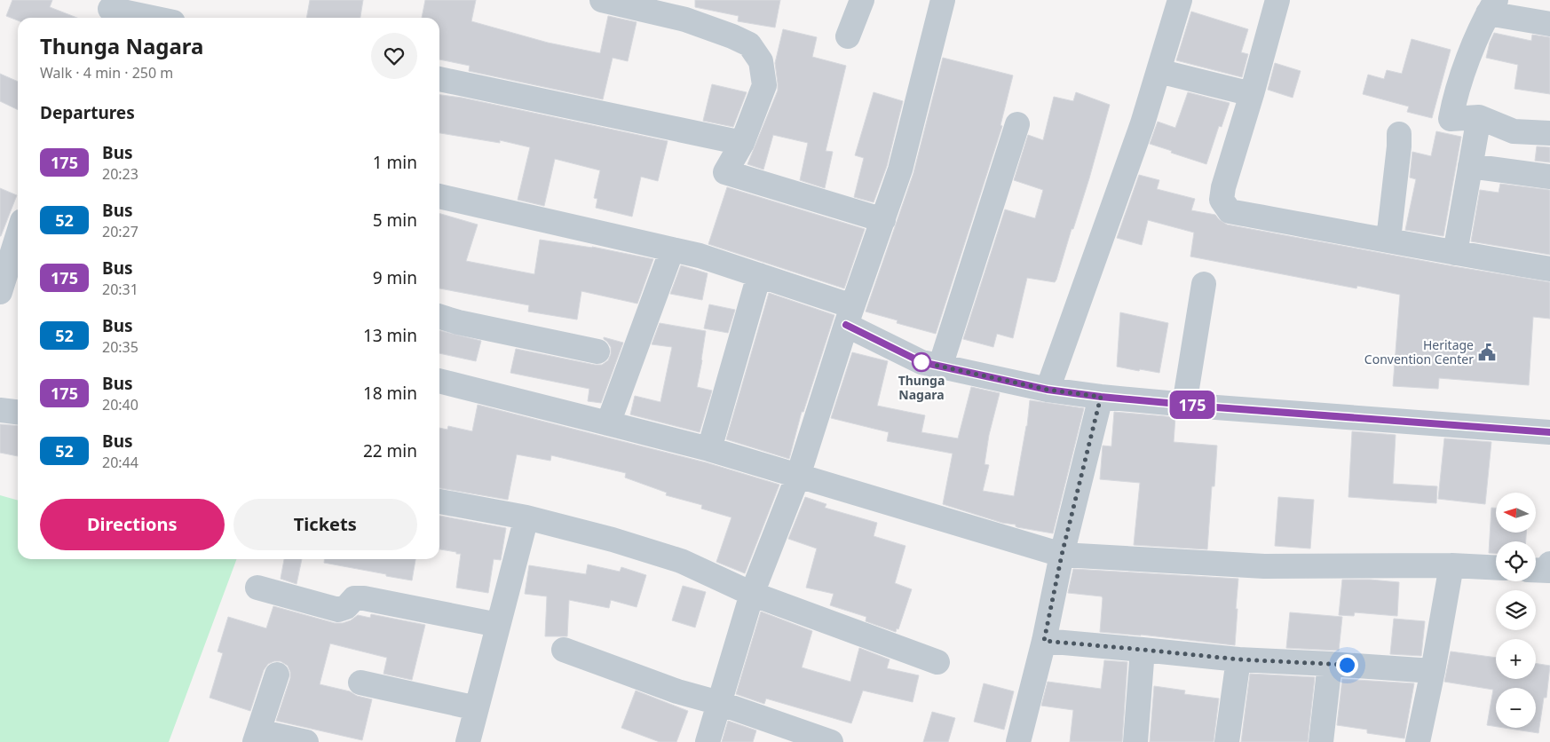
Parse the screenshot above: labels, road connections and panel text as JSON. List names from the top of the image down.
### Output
{
  "places": {
    "public building": ["Heritage Convention Center"],
    "other": ["Thunga Nagara"]
  },
  "lines": ["bus line 175"],
  "north": "left",
  "page": {
    "on_map": "175",
    "heading": [
      ["Thunga Nagara", "Walk · 4 min · 250 m"],
      "Departures"
    ],
    "list": [
      {
        "mark": "175",
        "name": "Bus",
        "note": "20:23",
        "value": "1 min"
      },
      {
        "mark": "52",
        "name": "Bus",
        "note": "20:27",
        "value": "5 min"
      },
      {
        "mark": "175",
        "name": "Bus",
        "note": "20:31",
        "value": "9 min"
      },
      {
        "mark": "52",
        "name": "Bus",
        "note": "20:35",
        "value": "13 min"
      },
      {
        "mark": "175",
        "name": "Bus",
        "note": "20:40",
        "value": "18 min"
      },
      {
        "mark": "52",
        "name": "Bus",
        "note": "20:44",
        "value": "22 min"
      }
    ],
    "buttons": ["Directions", "Tickets"],
    "map_buttons": ["+", "−"]
  }
}
